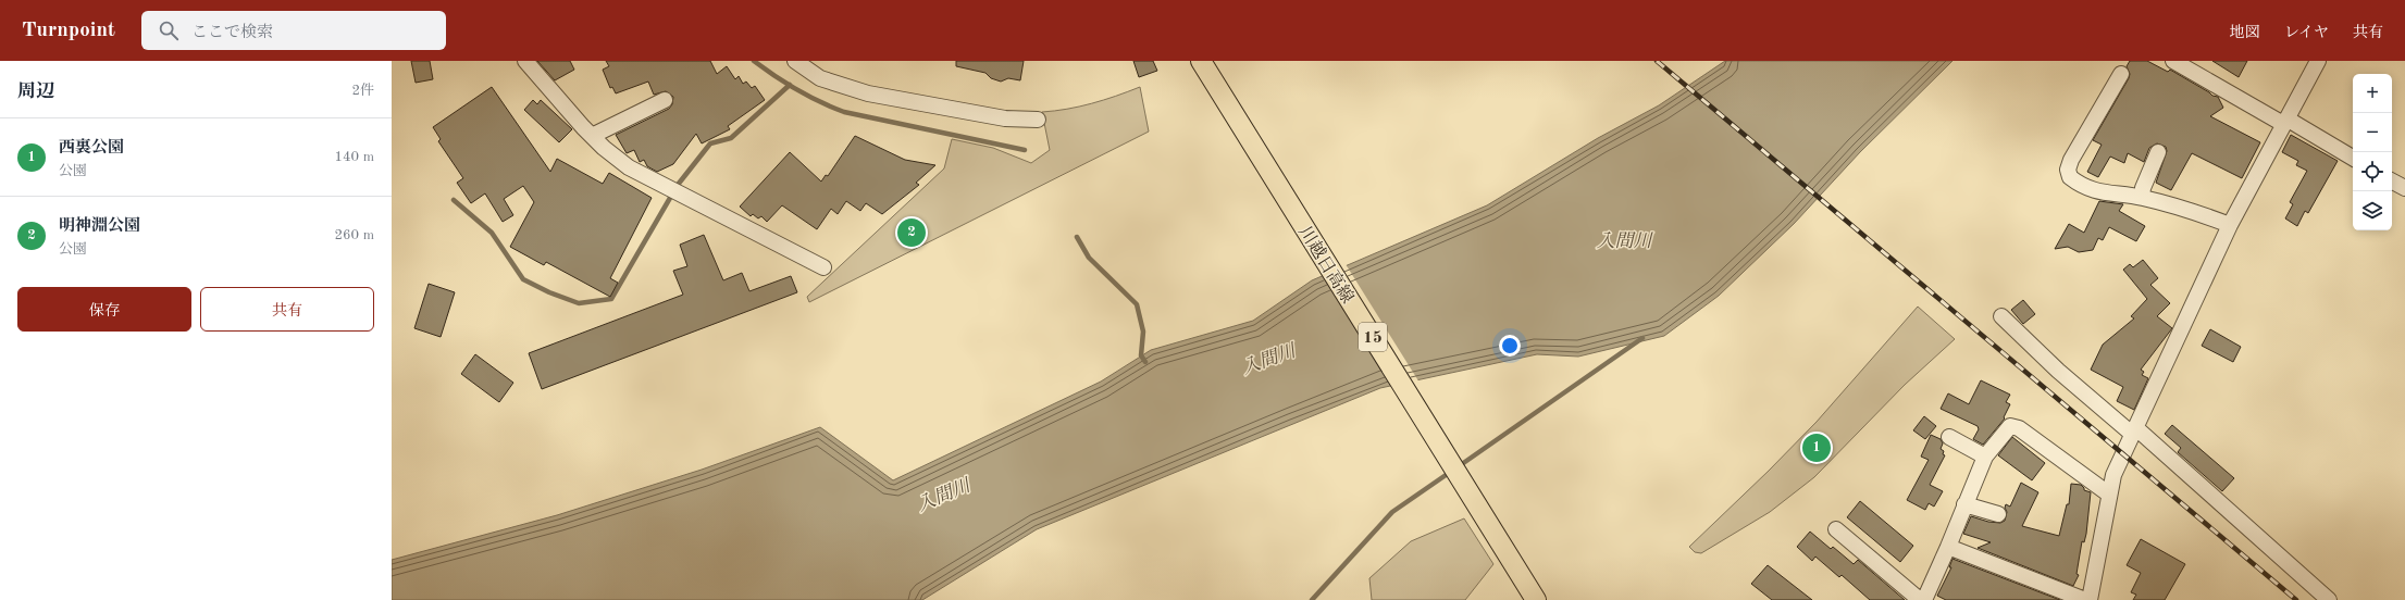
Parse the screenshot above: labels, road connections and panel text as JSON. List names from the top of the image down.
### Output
{
  "streets": {
    "main road": ["川越日高線", "15"]
  },
  "water": ["入間川"],
  "page": {
    "header": "Turnpoint",
    "search": "ここで検索",
    "nav": ["地図", "レイヤ", "共有"],
    "heading": ["周辺", "2件"],
    "map_buttons": ["+", "−"],
    "list": [
      {
        "mark": "1",
        "name": "西裏公園",
        "note": "公園",
        "value": "140 m"
      },
      {
        "mark": "2",
        "name": "明神淵公園",
        "note": "公園",
        "value": "260 m"
      }
    ],
    "pins": ["2", "1"],
    "buttons": ["保存", "共有"]
  }
}
